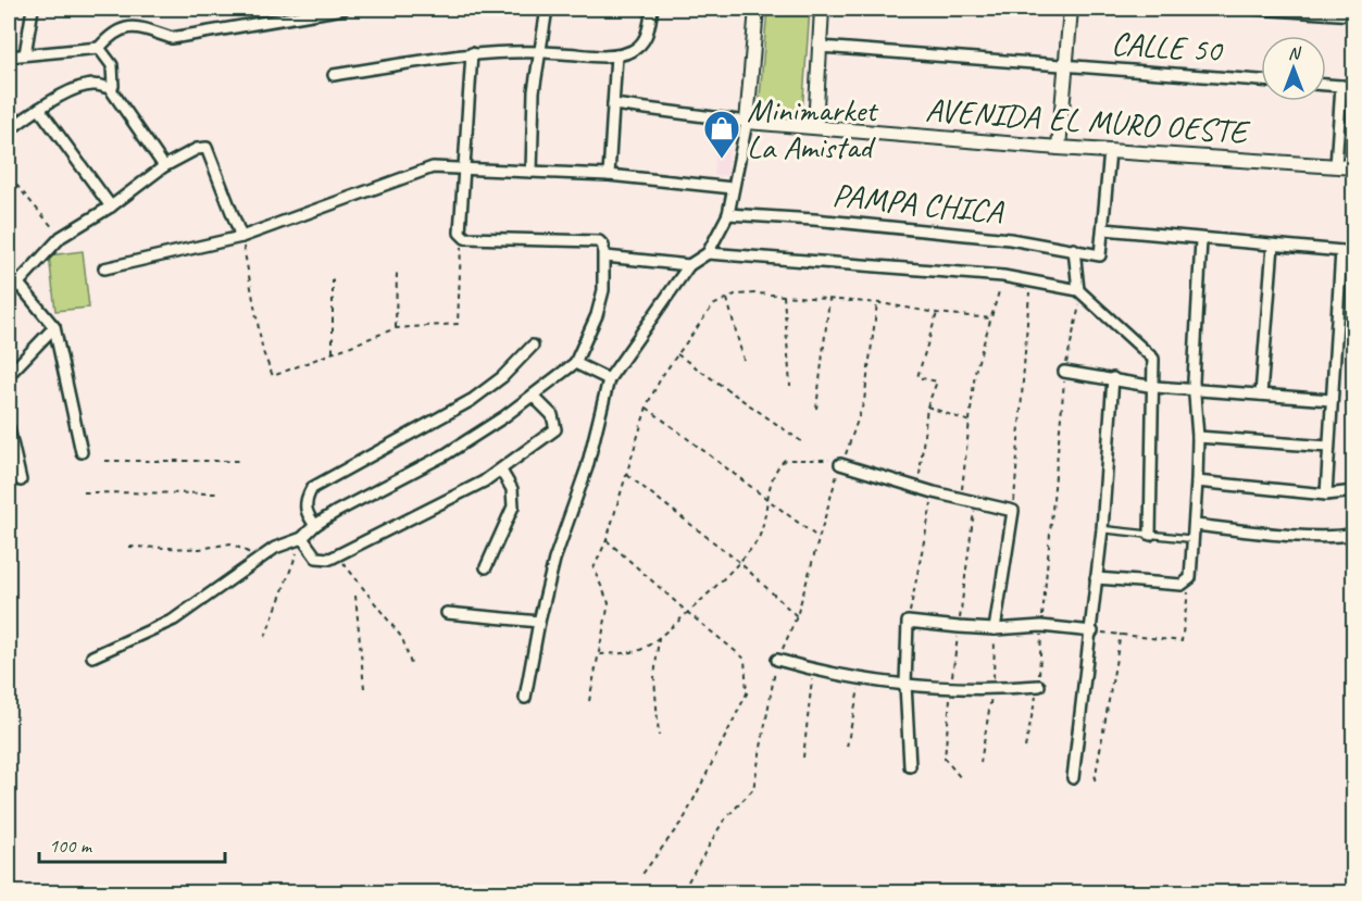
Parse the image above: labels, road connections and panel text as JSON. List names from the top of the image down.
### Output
{
  "streets": {
    "street": ["CALLE 50", "AVENIDA EL MURO OESTE", "PAMPA CHICA"]
  },
  "places": {
    "shop": ["Minimarket La Amistad"]
  },
  "scale_bar": "100 m",
  "north": "top"
}
